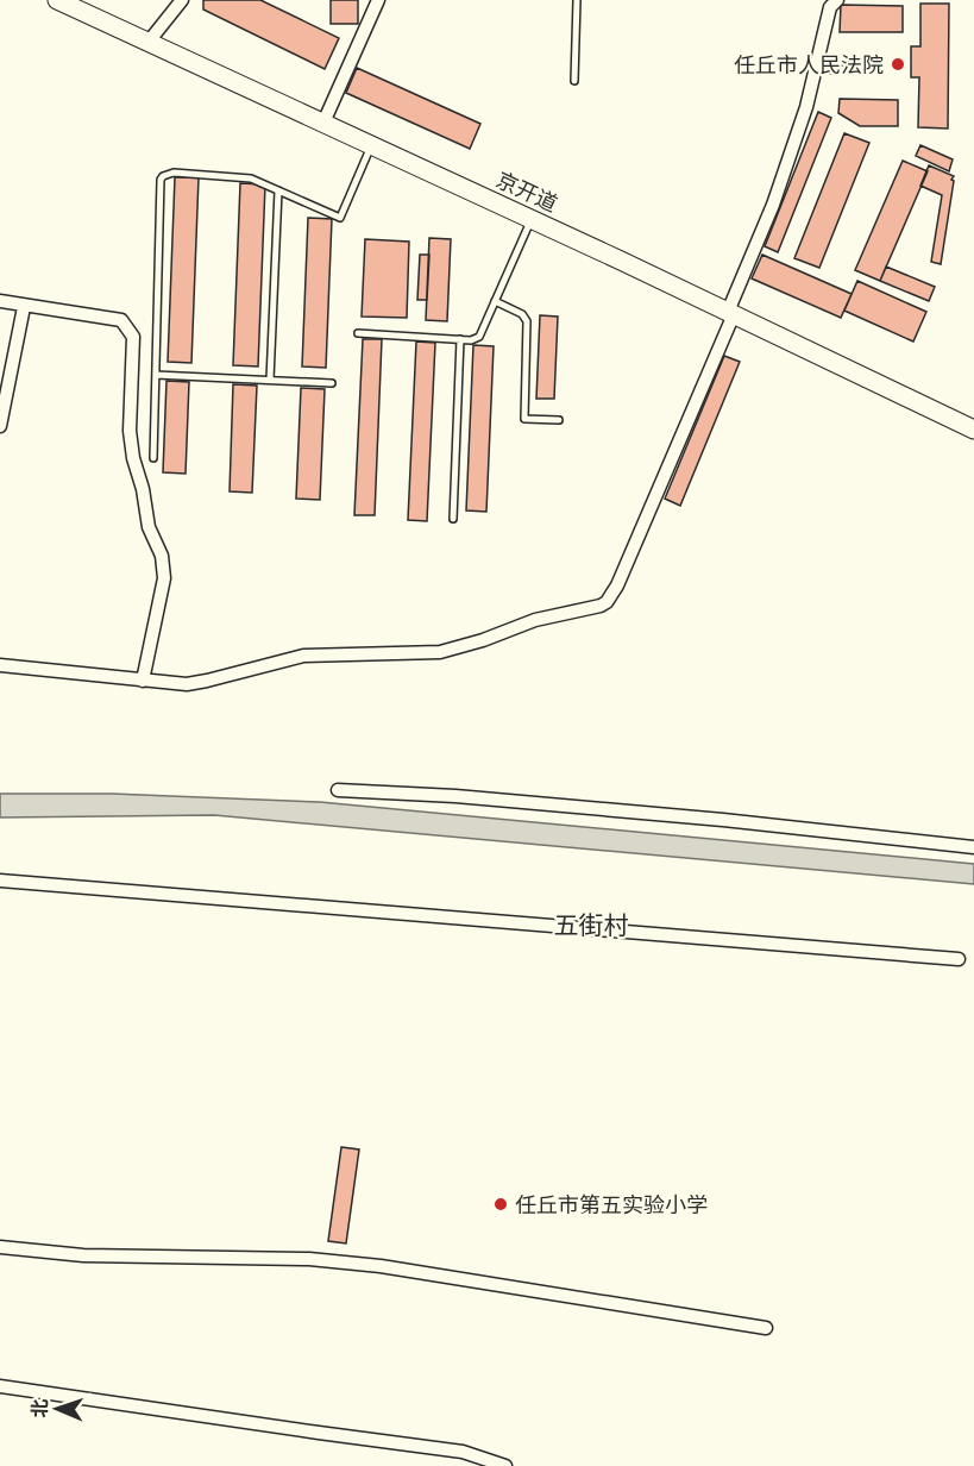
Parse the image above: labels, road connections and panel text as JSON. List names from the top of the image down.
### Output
{
  "streets": {
    "main road": ["京开道"]
  },
  "districts": ["五街村"],
  "places": ["任丘市人民法院", "任丘市第五实验小学"],
  "north": "left"
}
